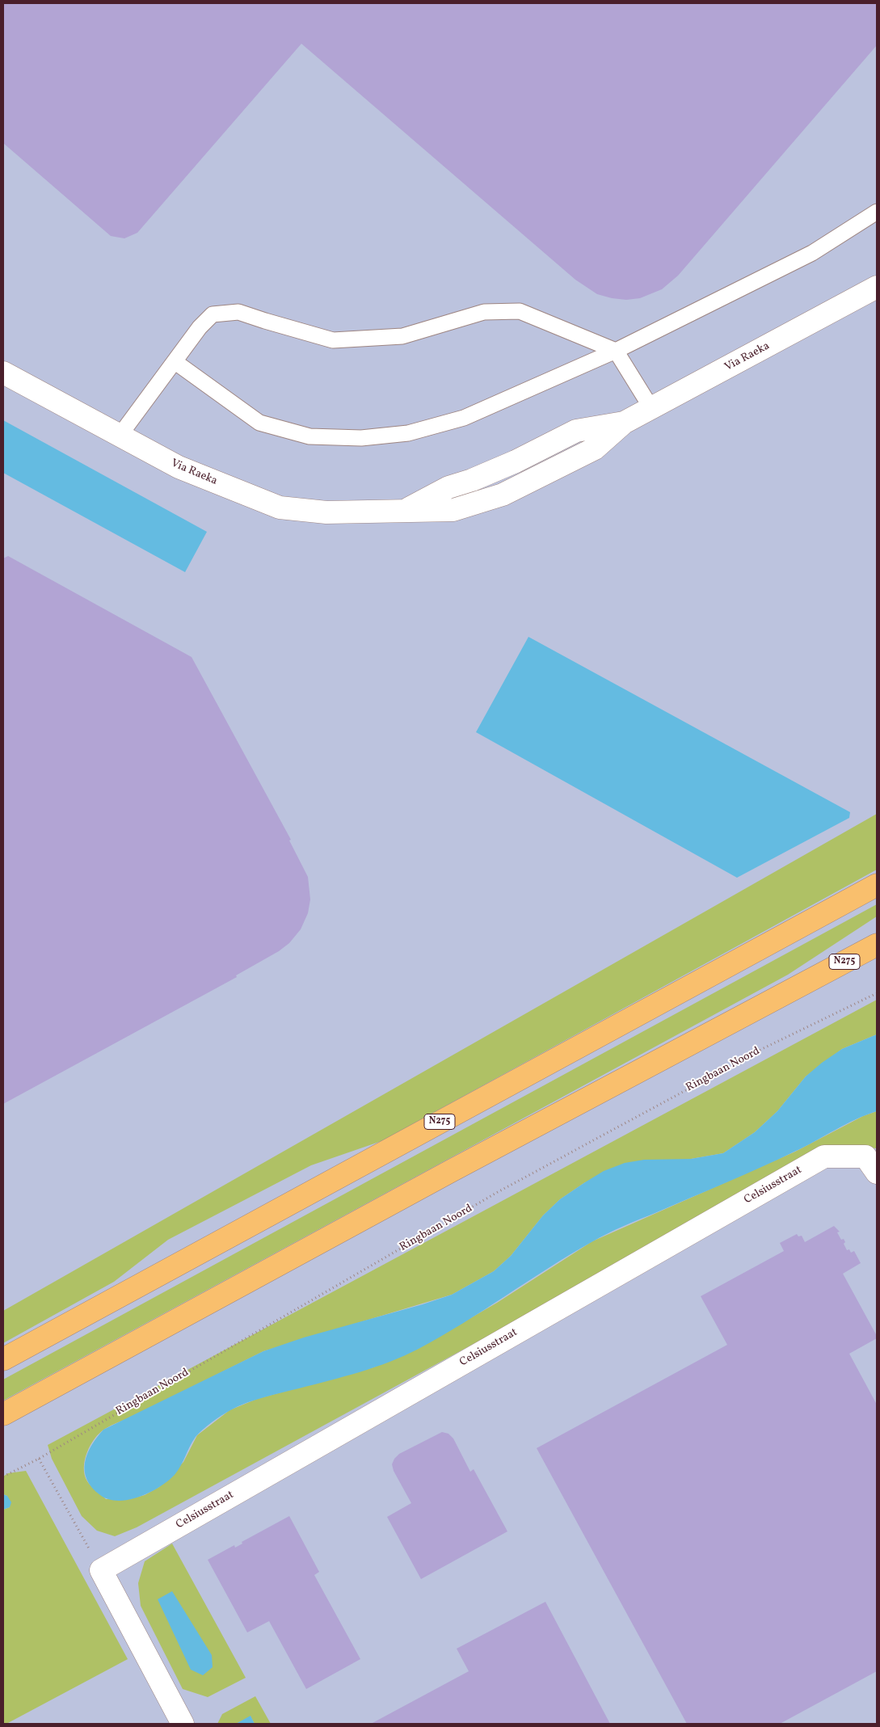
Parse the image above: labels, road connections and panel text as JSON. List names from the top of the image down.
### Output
{
  "streets": {
    "main road": ["N275"],
    "street": ["Via Raeka", "Celsiusstraat"],
    "path": ["Ringbaan Noord"]
  }
}
